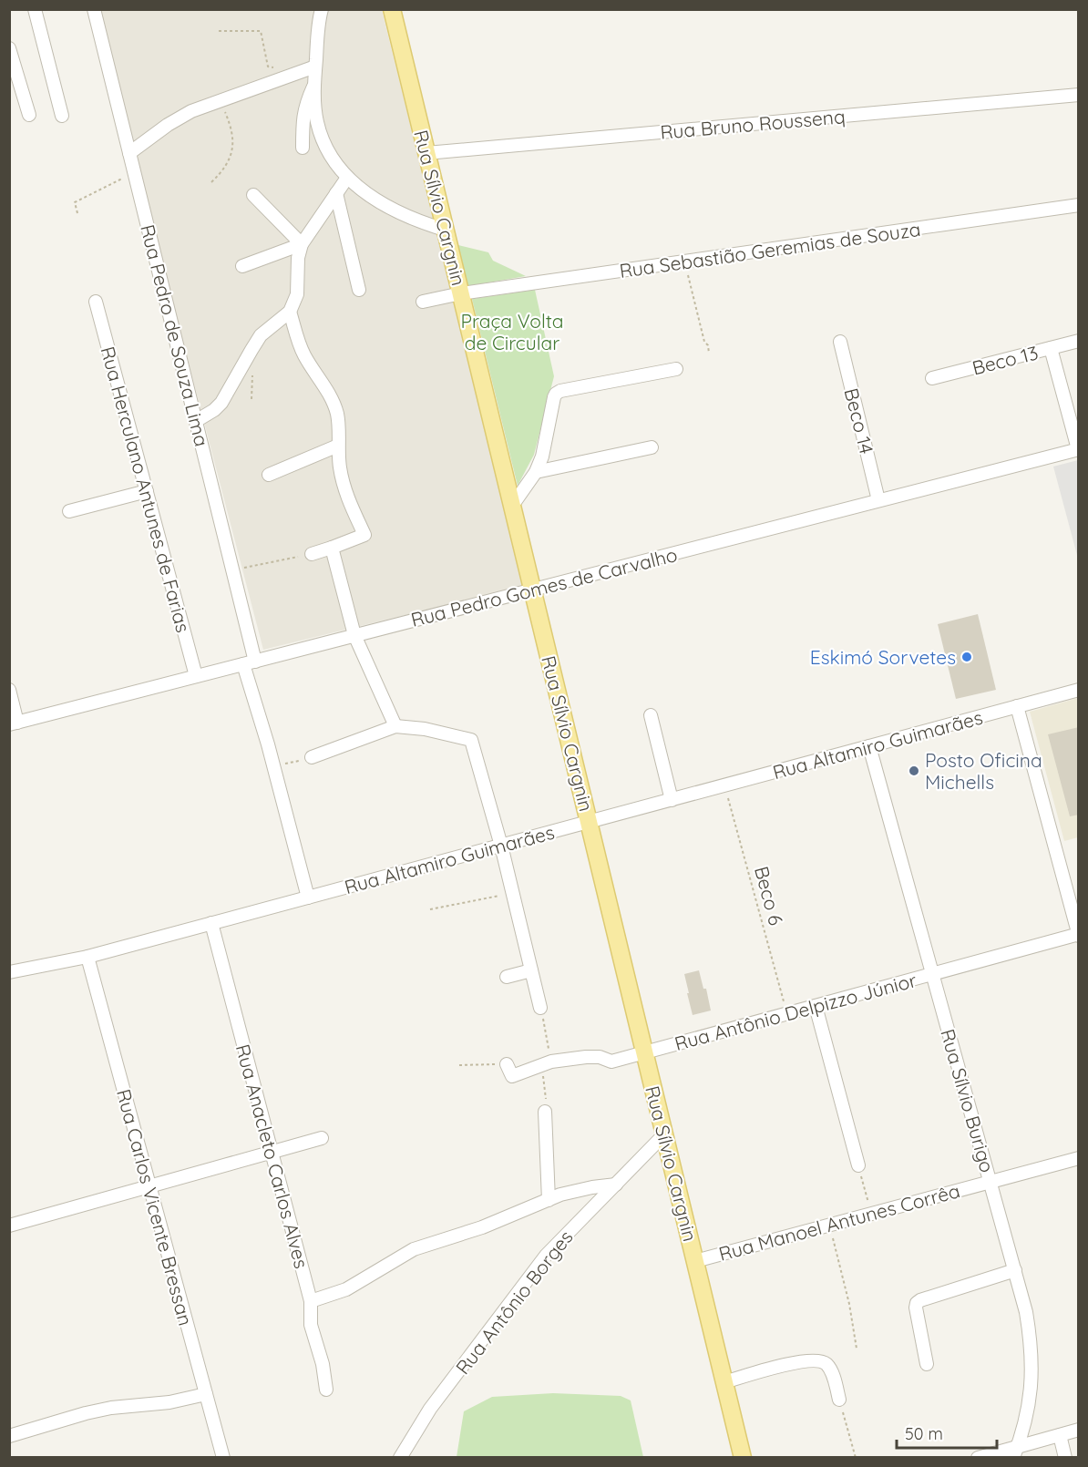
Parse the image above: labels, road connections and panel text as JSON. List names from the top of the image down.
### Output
{
  "streets": {
    "main road": ["Rua Sílvio Cargnin"],
    "street": [
      "Rua Bruno Roussenq",
      "Rua Sebastião Geremias de Souza",
      "Rua Pedro de Souza Lima",
      "Beco 13",
      "Beco 14",
      "Rua Herculano Antunes de Farias",
      "Rua Pedro Gomes de Carvalho",
      "Rua Altamiro Guimarães",
      "Rua Antônio Delpizzo Júnior",
      "Rua Sílvio Burigo",
      "Rua Anacleto Carlos Alves",
      "Rua Carlos Vicente Bressan",
      "Rua Manoel Antunes Corrêa",
      "Rua Antônio Borges"
    ],
    "path": ["Beco 6"]
  },
  "crossings": [
    ["Rua Bruno Roussenq", "Rua Sílvio Cargnin"],
    ["Rua Sílvio Cargnin", "Rua Sebastião Geremias de Souza"],
    ["Rua Sílvio Cargnin", "Rua Pedro Gomes de Carvalho"],
    ["Rua Sílvio Cargnin", "Rua Altamiro Guimarães"],
    ["Rua Sílvio Cargnin", "Rua Antônio Delpizzo Júnior"],
    ["Rua Sílvio Cargnin", "Rua Manoel Antunes Corrêa"],
    ["Rua Sílvio Cargnin", "Rua Antônio Borges"],
    ["Rua Pedro de Souza Lima", "Rua Pedro Gomes de Carvalho"],
    ["Rua Pedro de Souza Lima", "Rua Altamiro Guimarães"],
    ["Beco 14", "Rua Pedro Gomes de Carvalho"],
    ["Rua Herculano Antunes de Farias", "Rua Pedro Gomes de Carvalho"],
    ["Rua Altamiro Guimarães", "Beco 6"],
    ["Rua Altamiro Guimarães", "Rua Sílvio Burigo"],
    ["Rua Altamiro Guimarães", "Rua Anacleto Carlos Alves"],
    ["Rua Altamiro Guimarães", "Rua Carlos Vicente Bressan"],
    ["Beco 6", "Rua Antônio Delpizzo Júnior"],
    ["Rua Antônio Delpizzo Júnior", "Rua Sílvio Burigo"],
    ["Rua Sílvio Burigo", "Rua Manoel Antunes Corrêa"]
  ],
  "parks": ["Praça Volta de Circular"],
  "places": ["Eskimó Sorvetes", "Posto Oficina Michells"],
  "scale_bar": "50 m"
}
